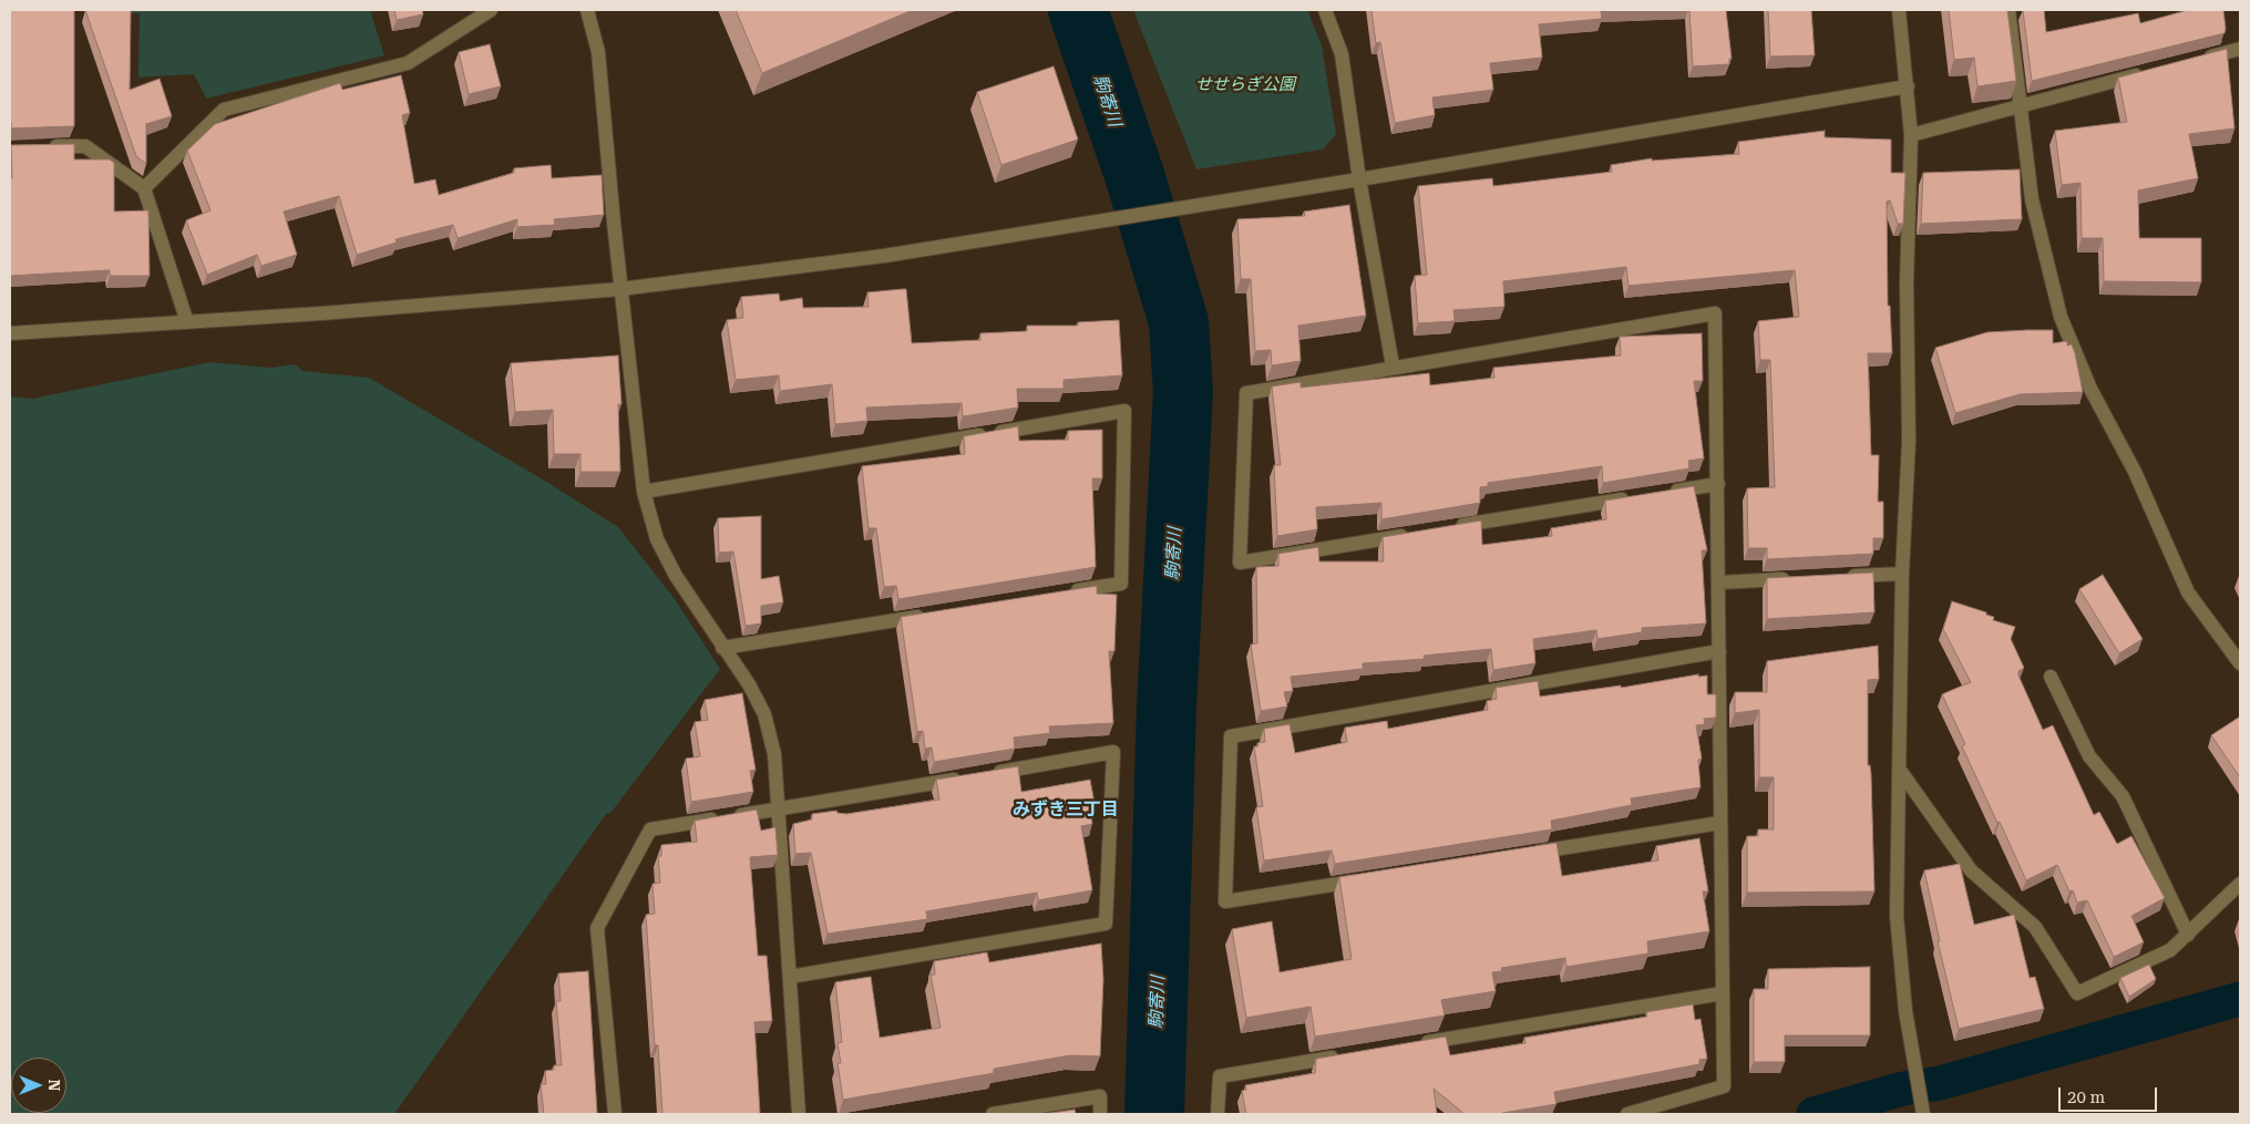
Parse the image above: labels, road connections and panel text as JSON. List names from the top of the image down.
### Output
{
  "districts": ["みずき三丁目"],
  "water": ["駒寄川"],
  "parks": ["せせらぎ公園"],
  "scale_bar": "20 m",
  "north": "right"
}
